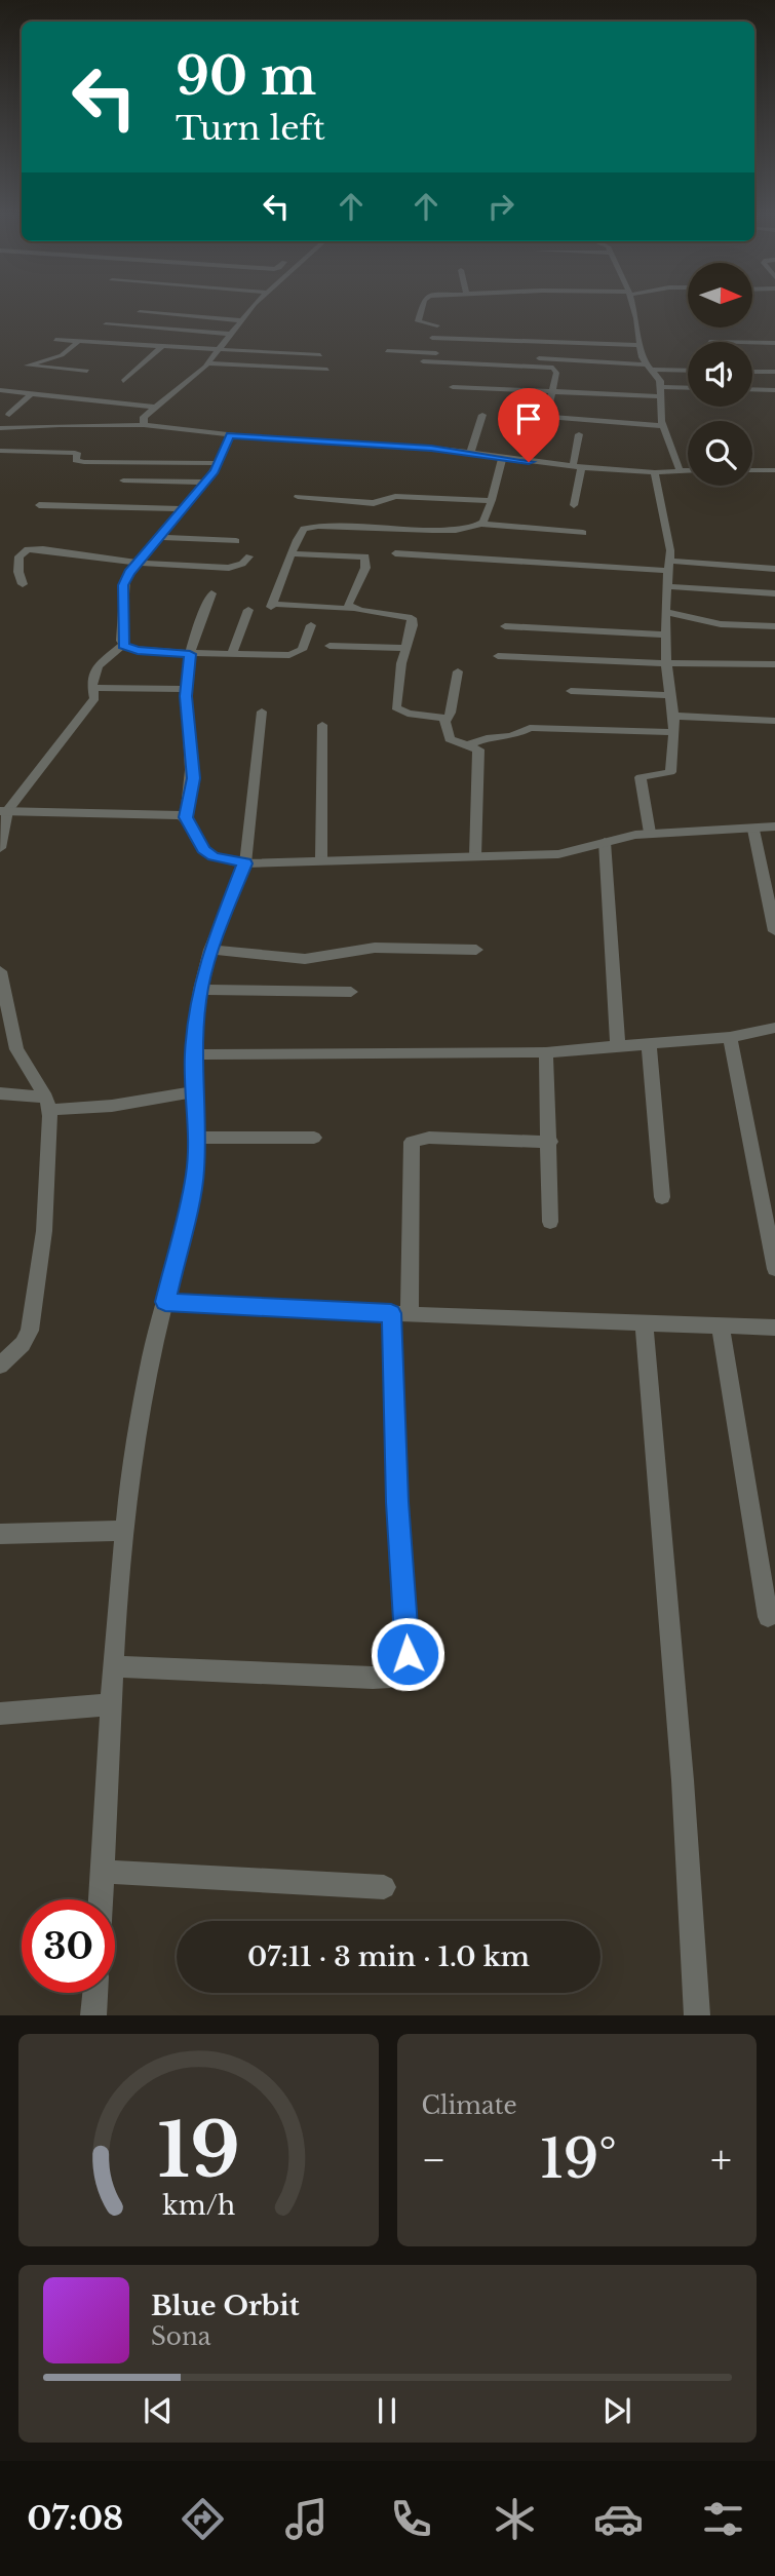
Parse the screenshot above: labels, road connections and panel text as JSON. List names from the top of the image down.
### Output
{
  "north": "right",
  "page": {
    "turn": ["90 m", "Turn left"],
    "limit": "30",
    "trip": "07:11 · 3 min · 1.0 km",
    "tile": "Climate",
    "heat": ["−", "19°", "+"],
    "song": ["Blue Orbit", "Sona"],
    "tabs": "07:08",
    "gauge": ["19", "km/h"]
  }
}
